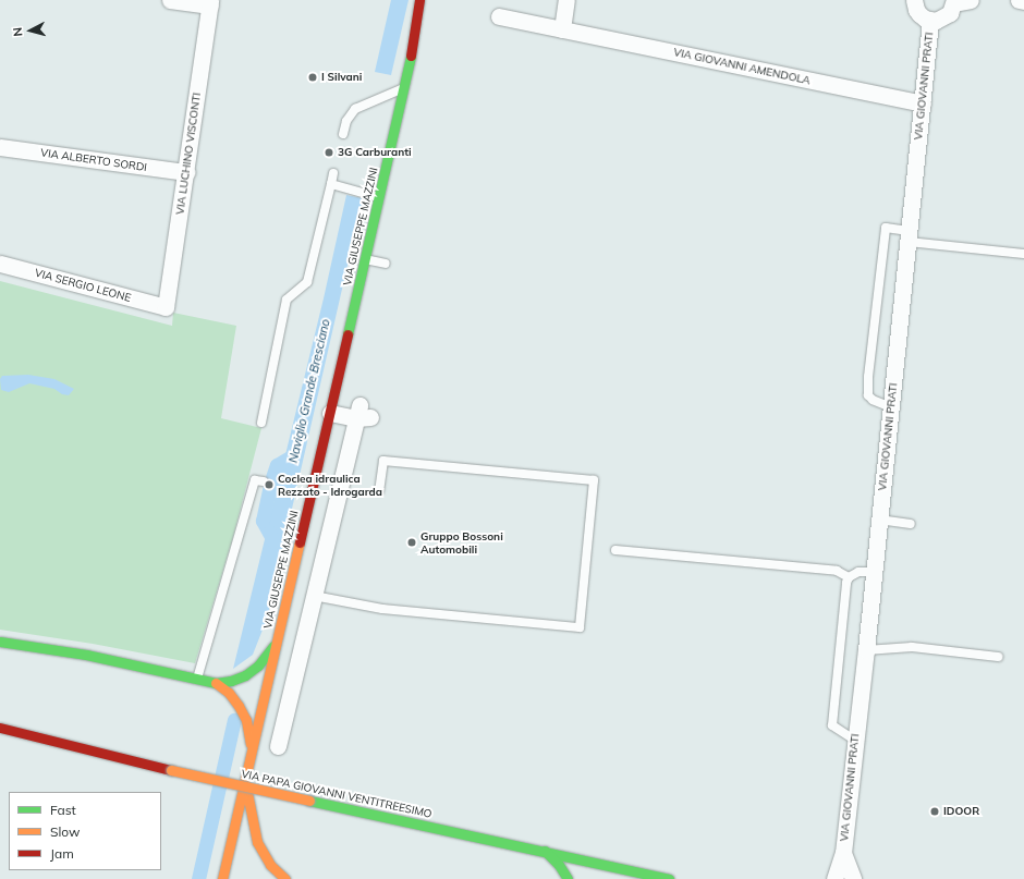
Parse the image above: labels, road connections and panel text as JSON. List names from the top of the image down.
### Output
{
  "streets": {
    "street": [
      "VIA GIOVANNI AMENDOLA",
      "VIA GIOVANNI PRATI",
      "VIA LUCHINO VISCONTI",
      "VIA ALBERTO SORDI",
      "VIA GIUSEPPE MAZZINI",
      "VIA SERGIO LEONE",
      "VIA PAPA GIOVANNI VENTITREESIMO"
    ]
  },
  "crossings": [
    ["VIA GIOVANNI AMENDOLA", "VIA GIOVANNI PRATI"],
    ["VIA LUCHINO VISCONTI", "VIA ALBERTO SORDI"],
    ["VIA LUCHINO VISCONTI", "VIA SERGIO LEONE"]
  ],
  "water": ["Naviglio Grande Bresciano"],
  "places": [
    "I Silvani",
    "3G Carburanti",
    "Coclea idraulica Rezzato - Idrogarda",
    "Gruppo Bossoni Automobili",
    "IDOOR"
  ],
  "legend": ["Fast", "Slow", "Jam"],
  "north": "left"
}
